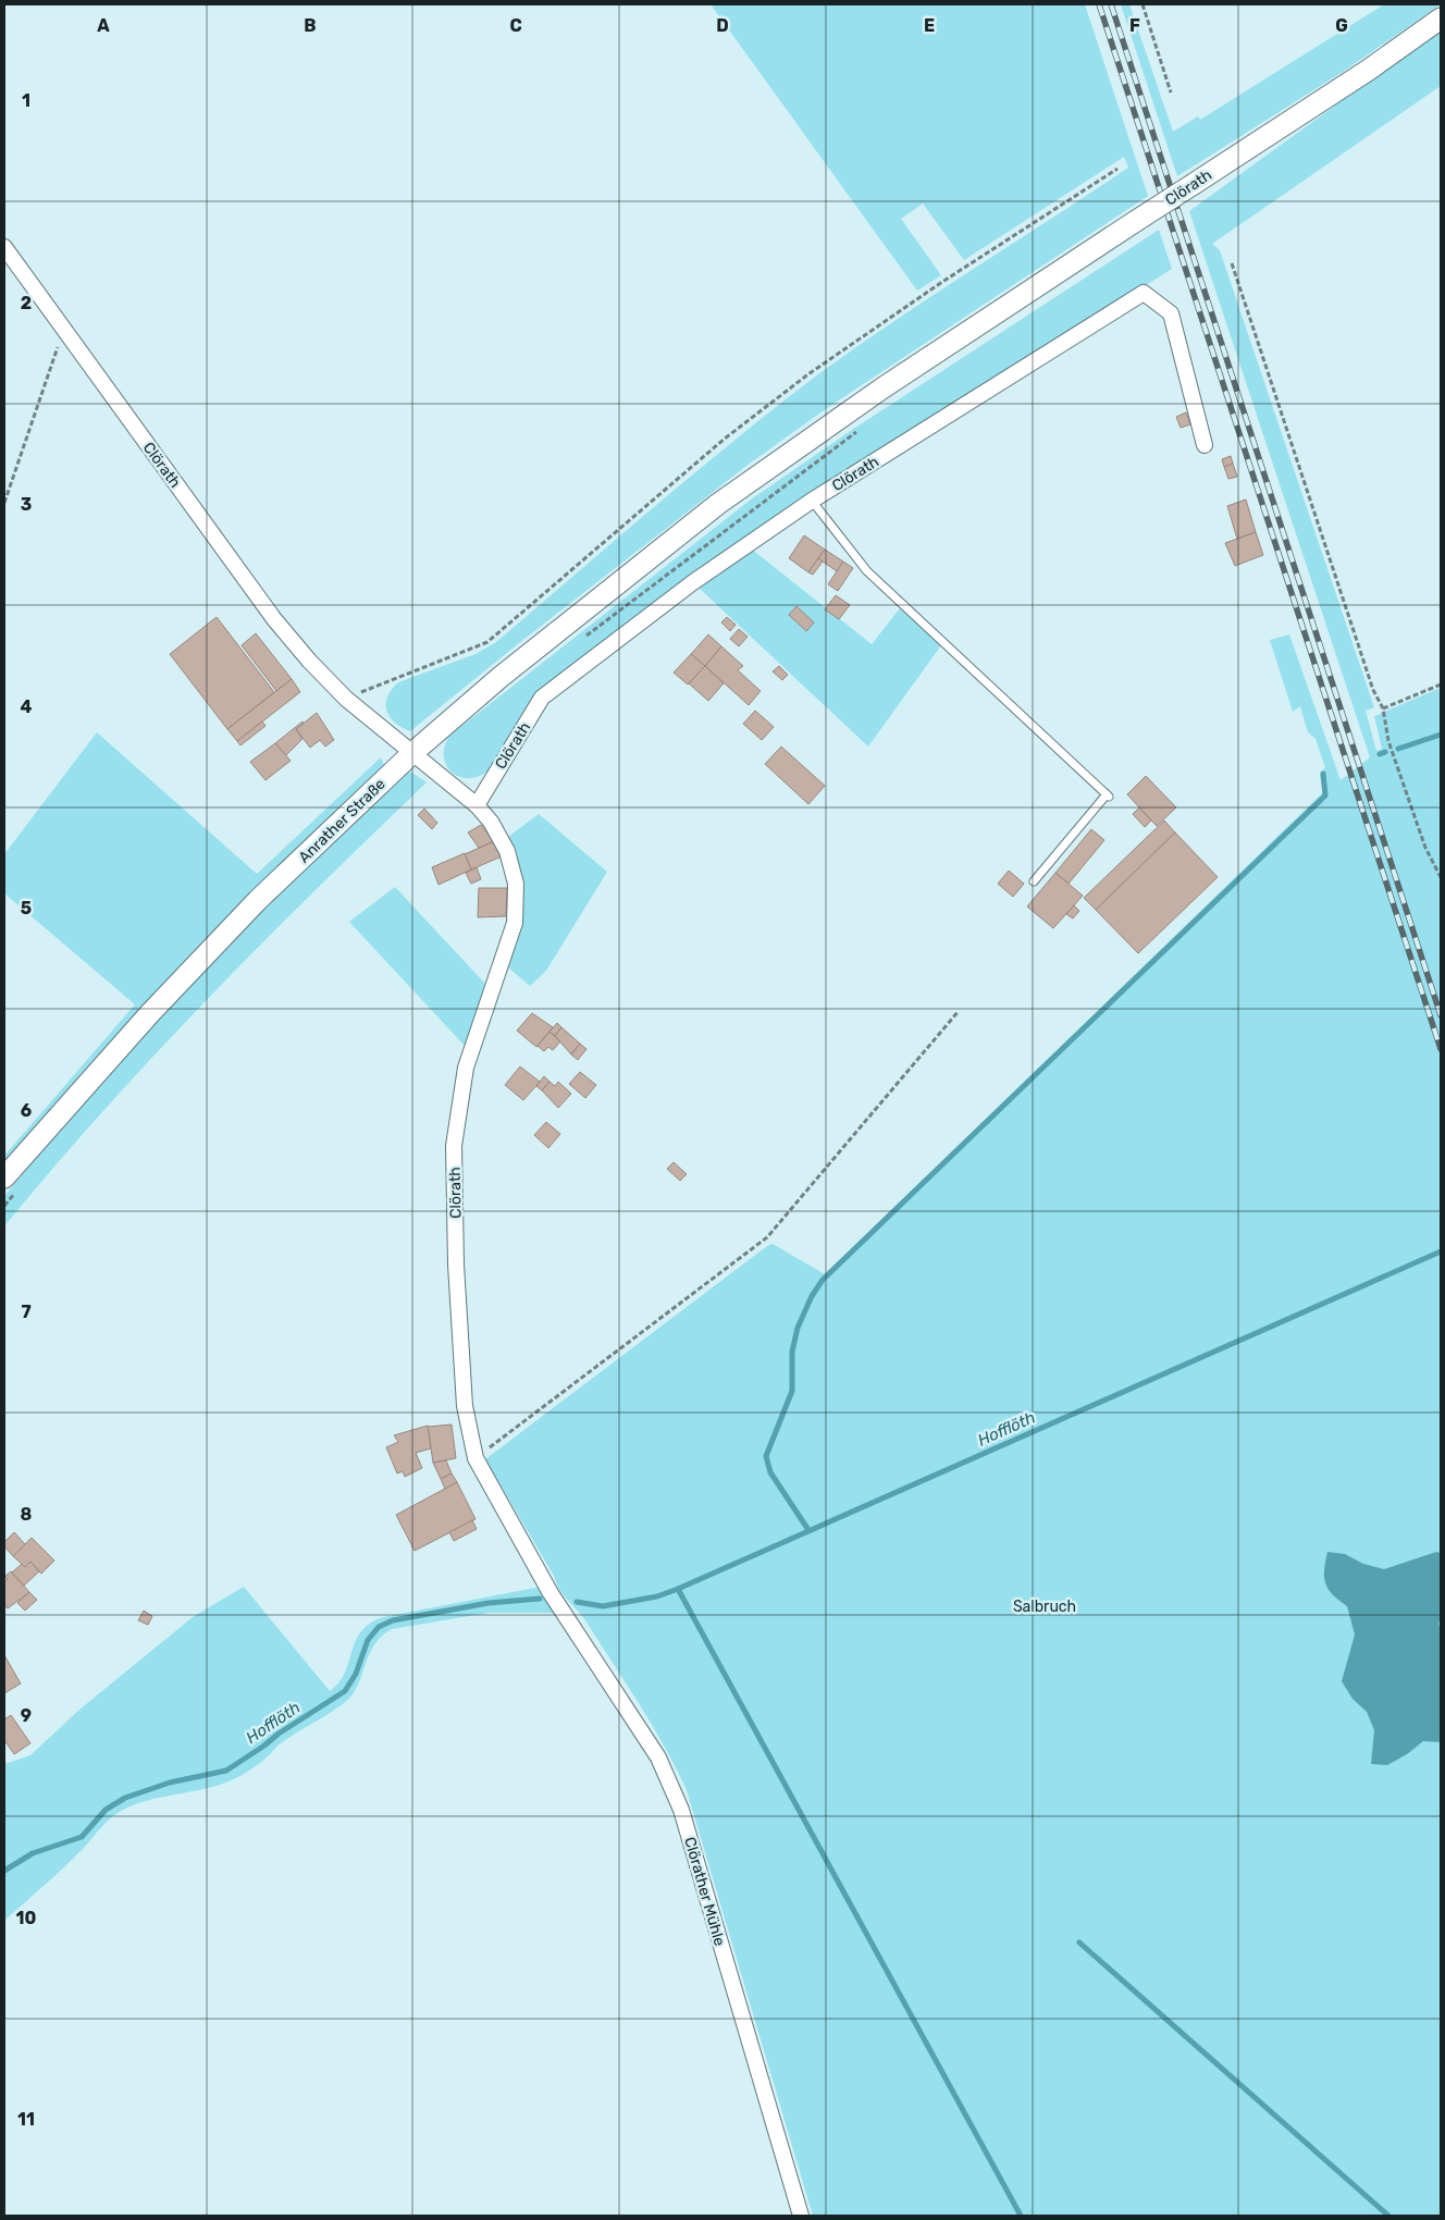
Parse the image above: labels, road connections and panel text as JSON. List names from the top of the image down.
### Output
{
  "streets": {
    "main road": ["Clörath", "Anrather Straße"],
    "street": ["Clörather Mühle"]
  },
  "crossings": [
    ["Clörath", "Anrather Straße"],
    ["Clörath", "Clörather Mühle"]
  ],
  "water": ["Hofflöth"],
  "parks": ["Salbruch"],
  "grid": {
    "columns": [
      "A",
      "B",
      "C",
      "D",
      "E",
      "F",
      "G"
    ],
    "rows": [
      "1",
      "2",
      "3",
      "4",
      "5",
      "6",
      "7",
      "8",
      "9",
      "10",
      "11"
    ]
  }
}
